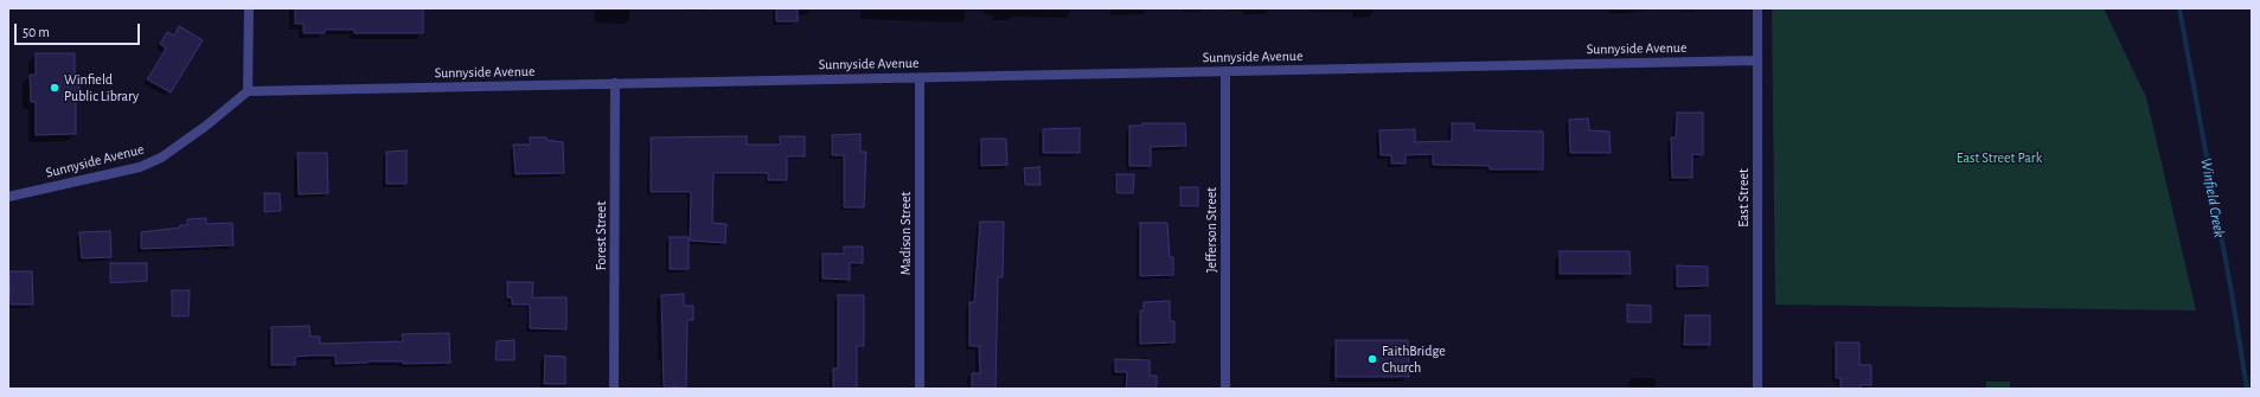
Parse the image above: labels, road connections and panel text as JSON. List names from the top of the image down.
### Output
{
  "streets": {
    "street": [
      "Sunnyside Avenue",
      "East Street",
      "Jefferson Street",
      "Madison Street",
      "Forest Street"
    ]
  },
  "crossings": [
    ["Sunnyside Avenue", "East Street"],
    ["Sunnyside Avenue", "Jefferson Street"],
    ["Sunnyside Avenue", "Madison Street"],
    ["Sunnyside Avenue", "Forest Street"]
  ],
  "water": ["Winfield Creek"],
  "parks": ["East Street Park"],
  "places": ["Winfield Public Library", "FaithBridge Church"],
  "scale_bar": "50 m"
}
